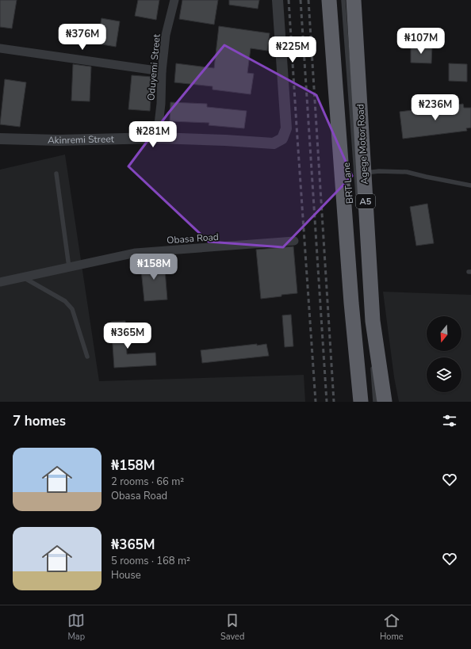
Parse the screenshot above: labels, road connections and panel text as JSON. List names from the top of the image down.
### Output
{
  "streets": {
    "highway": ["Agege Motor Road", "A5"],
    "street": ["Oduyemi Street", "Akinremi Street", "Obasa Road"],
    "lane": ["BRT Lane"]
  },
  "crossings": [
    ["Oduyemi Street", "Akinremi Street"]
  ],
  "north": "bottom",
  "page": {
    "price": [
      "₦376M",
      "₦107M",
      "₦225M",
      "₦236M",
      "₦281M",
      "₦158M",
      "₦365M"
    ],
    "heading": "7 homes",
    "list": [
      {
        "name": "₦158M",
        "note": "2 rooms · 66 m² · Obasa Road"
      },
      {
        "name": "₦365M",
        "note": "5 rooms · 168 m² · House"
      }
    ],
    "tabs": ["Map", "Saved", "Home"]
  }
}
